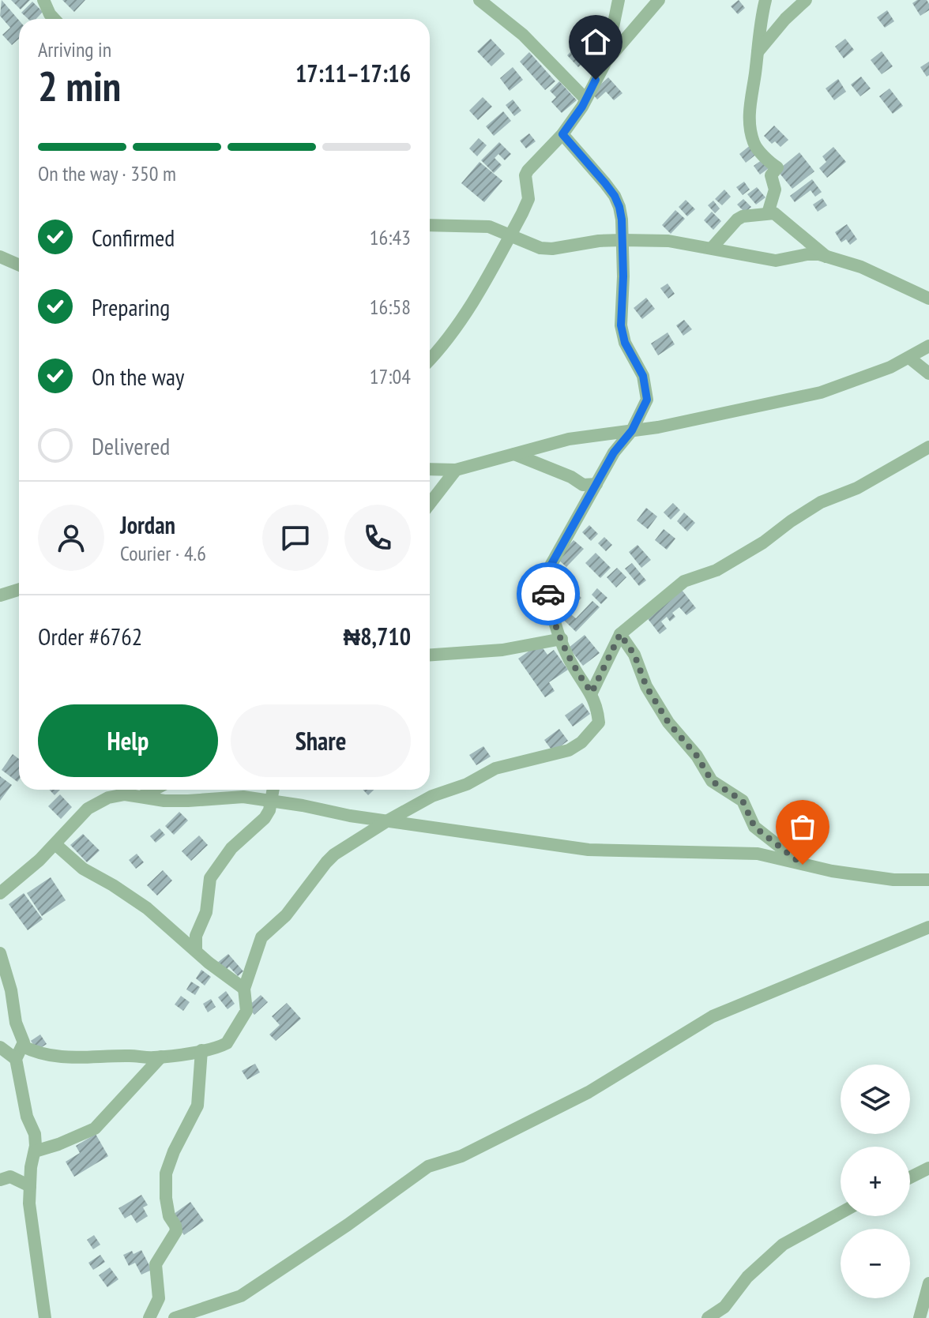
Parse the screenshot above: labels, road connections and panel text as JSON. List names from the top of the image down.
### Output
{
  "page": {
    "heading": ["2 min", "Arriving in", "17:11–17:16"],
    "panel": [
      "Jordan",
      "Courier · 4.6",
      "Order #6762",
      "₦8,710"
    ],
    "bar": "On the way · 350 m",
    "list": [
      ["Confirmed", "16:43"],
      ["Preparing", "16:58"],
      ["On the way", "17:04"],
      "Delivered"
    ],
    "buttons": ["Help", "Share"],
    "map_buttons": ["+", "−"]
  }
}
